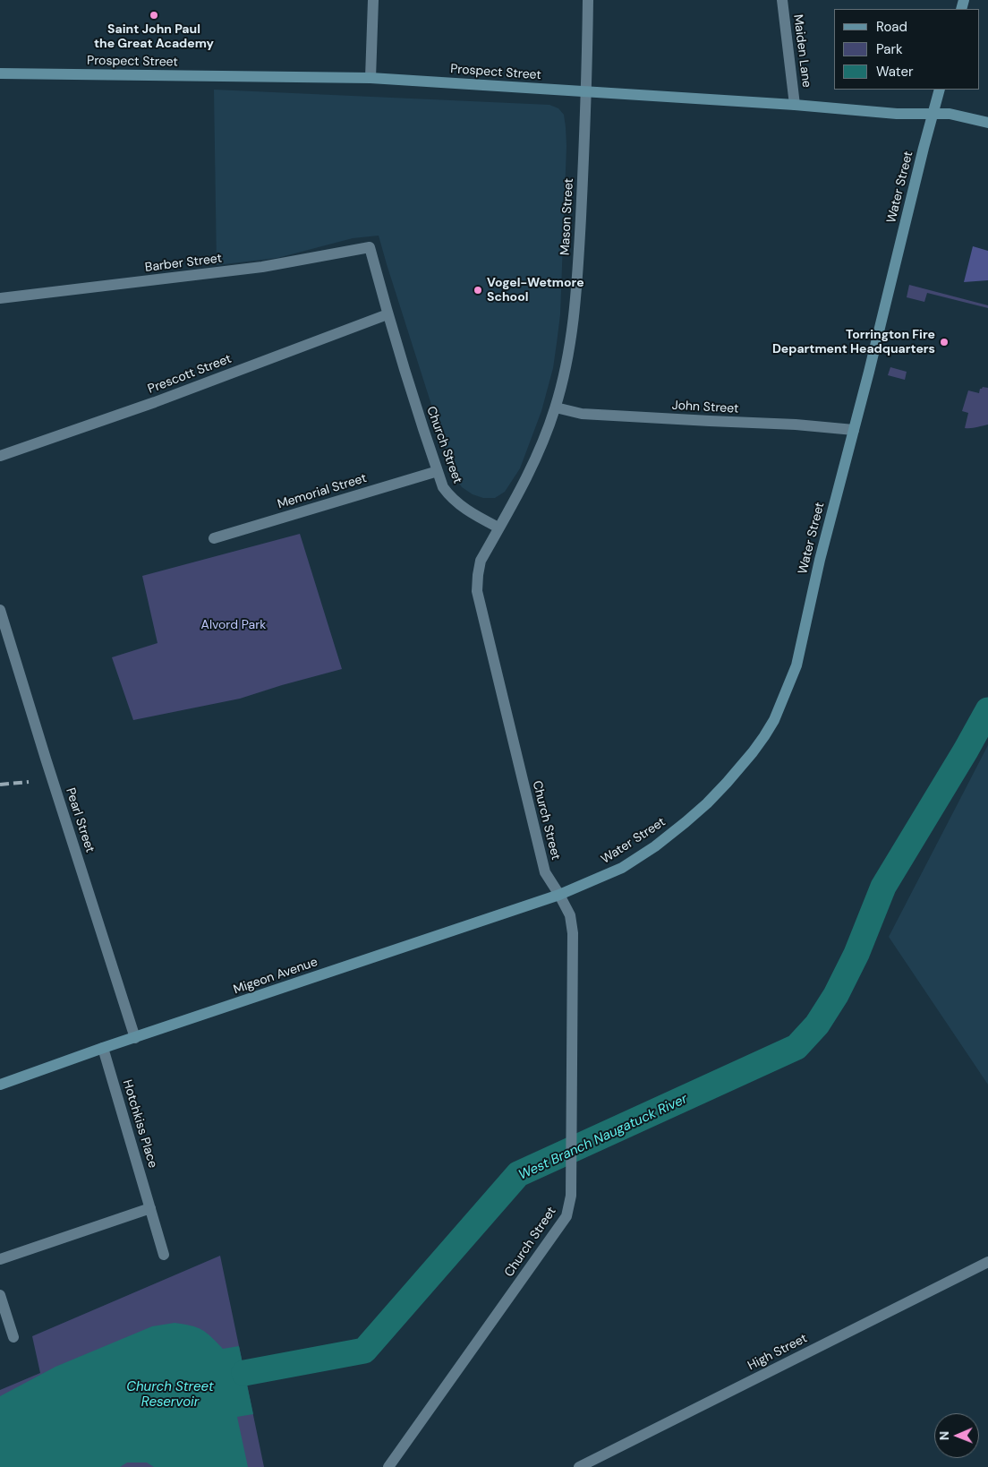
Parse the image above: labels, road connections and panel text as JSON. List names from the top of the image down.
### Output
{
  "streets": {
    "main road": ["Prospect Street", "Water Street", "Migeon Avenue"],
    "street": [
      "Maiden Lane",
      "Mason Street",
      "Barber Street",
      "Prescott Street",
      "John Street",
      "Church Street",
      "Memorial Street",
      "Pearl Street",
      "Hotchkiss Place",
      "High Street"
    ]
  },
  "crossings": [
    ["Maiden Lane", "Prospect Street"],
    ["Prospect Street", "Water Street"],
    ["Prospect Street", "Mason Street"],
    ["Water Street", "John Street"],
    ["Water Street", "Church Street"],
    ["Water Street", "Migeon Avenue"],
    ["Mason Street", "John Street"],
    ["Mason Street", "Church Street"],
    ["Barber Street", "Church Street"],
    ["Prescott Street", "Church Street"],
    ["Church Street", "Memorial Street"],
    ["Church Street", "Migeon Avenue"],
    ["Pearl Street", "Migeon Avenue"],
    ["Migeon Avenue", "Hotchkiss Place"]
  ],
  "water": ["West Branch Naugatuck River", "Church Street Reservoir"],
  "parks": ["Alvord Park"],
  "places": ["Saint John Paul the Great Academy", "Vogel-Wetmore School", "Torrington Fire Department Headquarters"],
  "legend": ["Road", "Park", "Water"],
  "north": "left"
}
